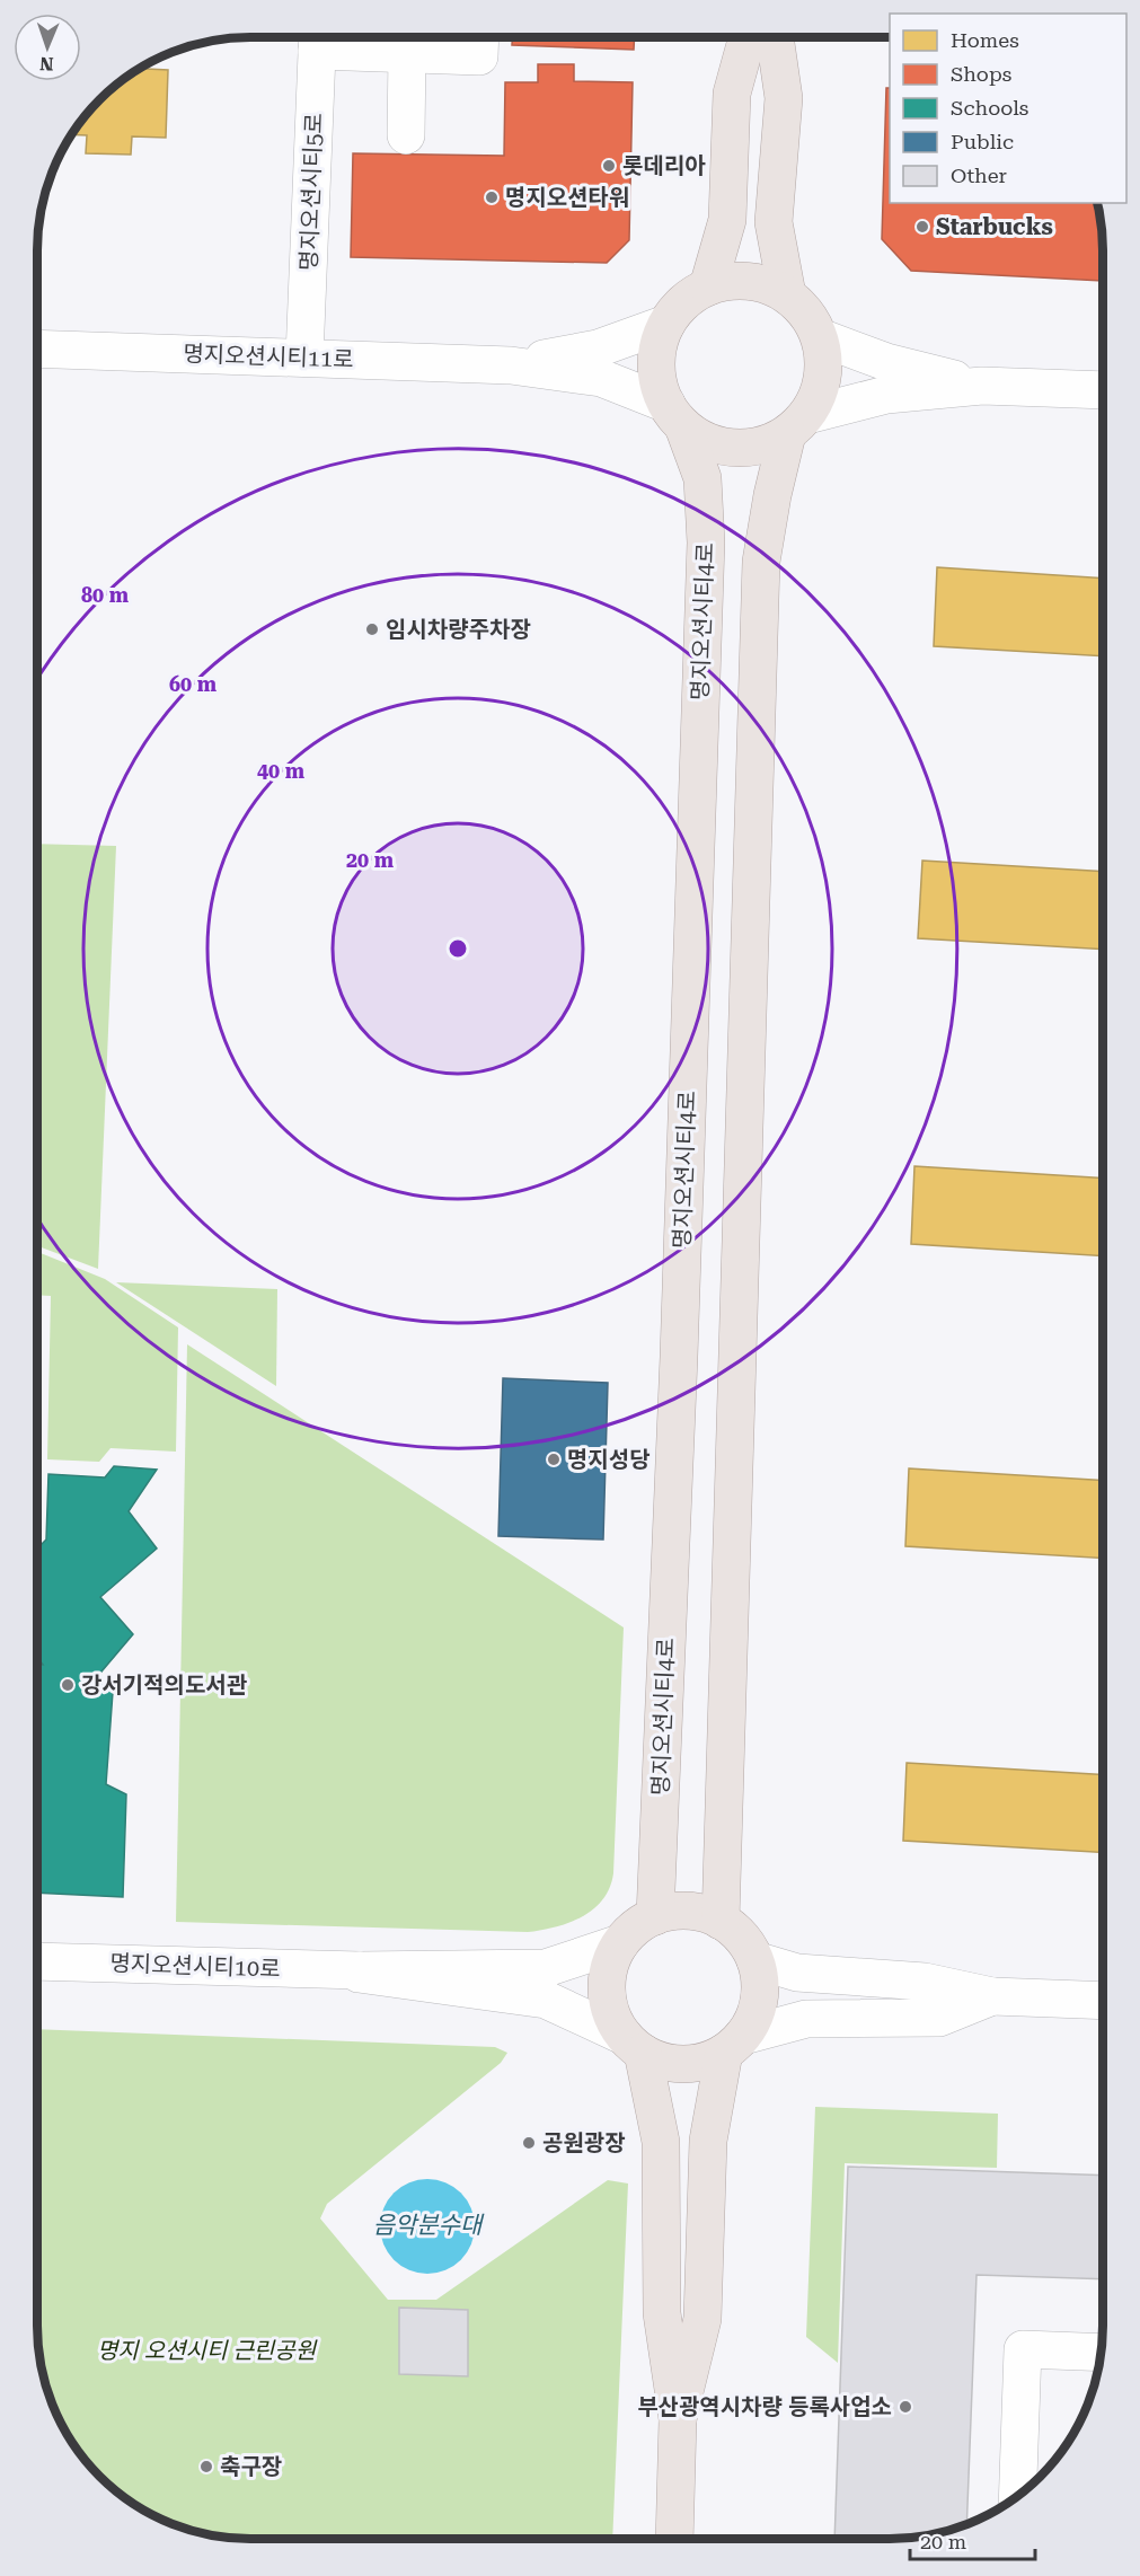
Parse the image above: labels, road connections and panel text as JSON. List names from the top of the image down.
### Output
{
  "streets": {
    "main road": ["명지오션시티4로"],
    "street": ["명지오션시티5로", "명지오션시티11로", "명지오션시티10로"]
  },
  "crossings": [
    ["명지오션시티5로", "명지오션시티11로"]
  ],
  "water": ["음악분수대"],
  "parks": ["명지 오션시티 근린공원"],
  "places": [
    "롯데리아",
    "명지오션타워",
    "Starbucks",
    "임시차량주차장",
    "명지성당",
    "강서기적의도서관",
    "공원광장",
    "부산광역시차량 등록사업소",
    "축구장"
  ],
  "legend": [
    "Homes",
    "Shops",
    "Schools",
    "Public",
    "Other"
  ],
  "scale_bar": "20 m",
  "north": "bottom",
  "rings": [
    "80 m",
    "60 m",
    "40 m",
    "20 m"
  ]
}
